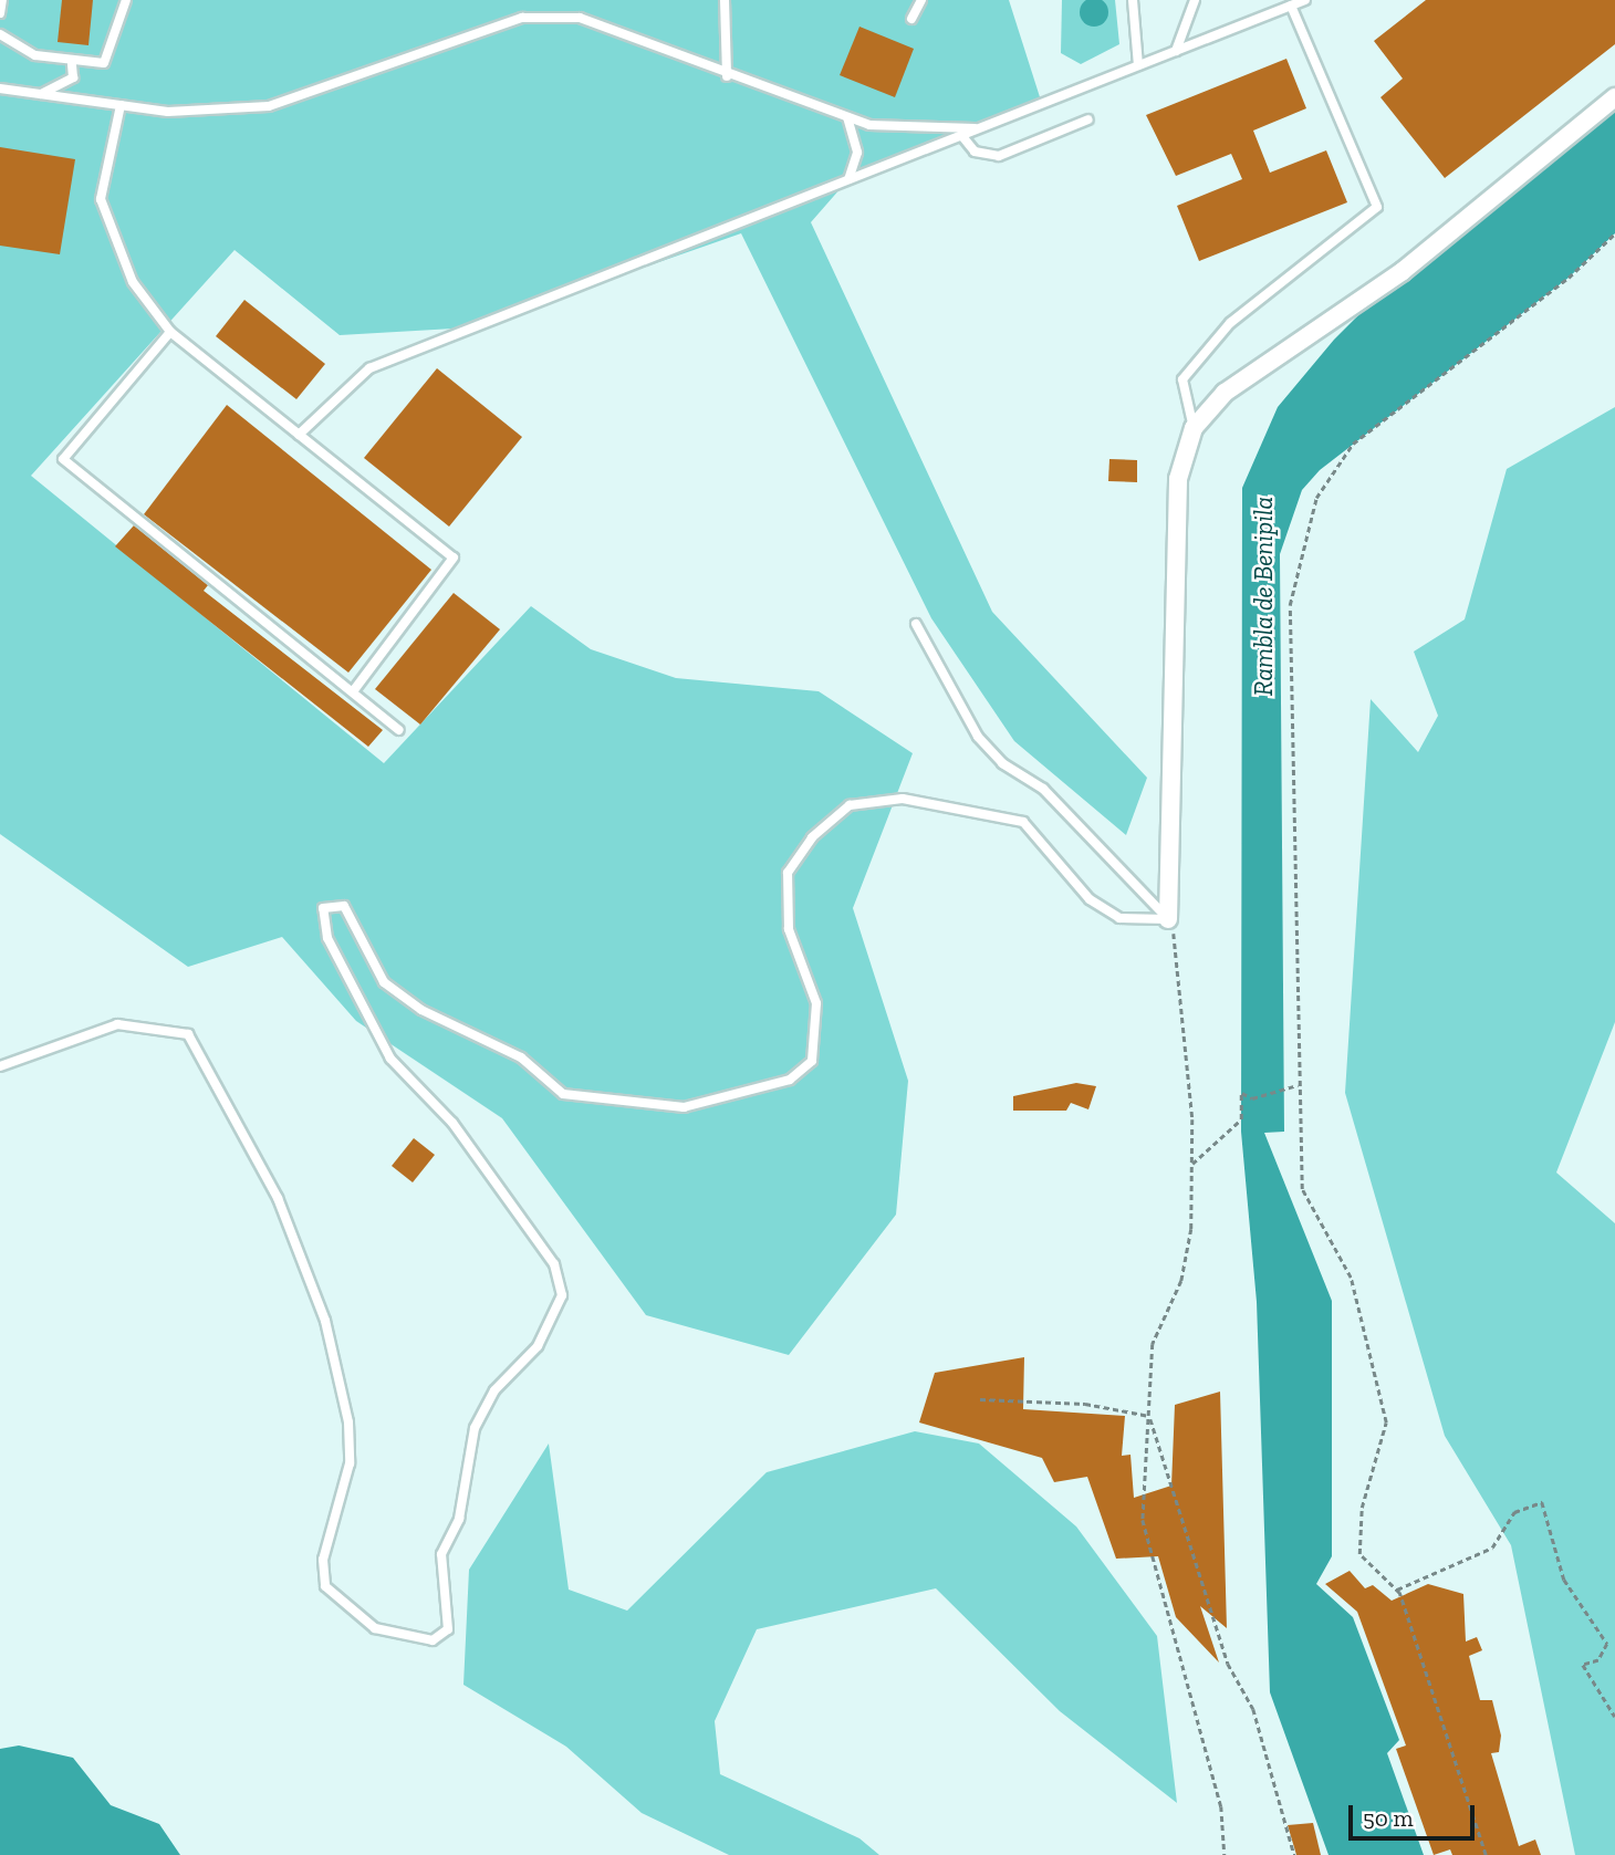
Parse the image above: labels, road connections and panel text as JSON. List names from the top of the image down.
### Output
{
  "water": ["Rambla de Benipila"],
  "scale_bar": "50 m"
}
